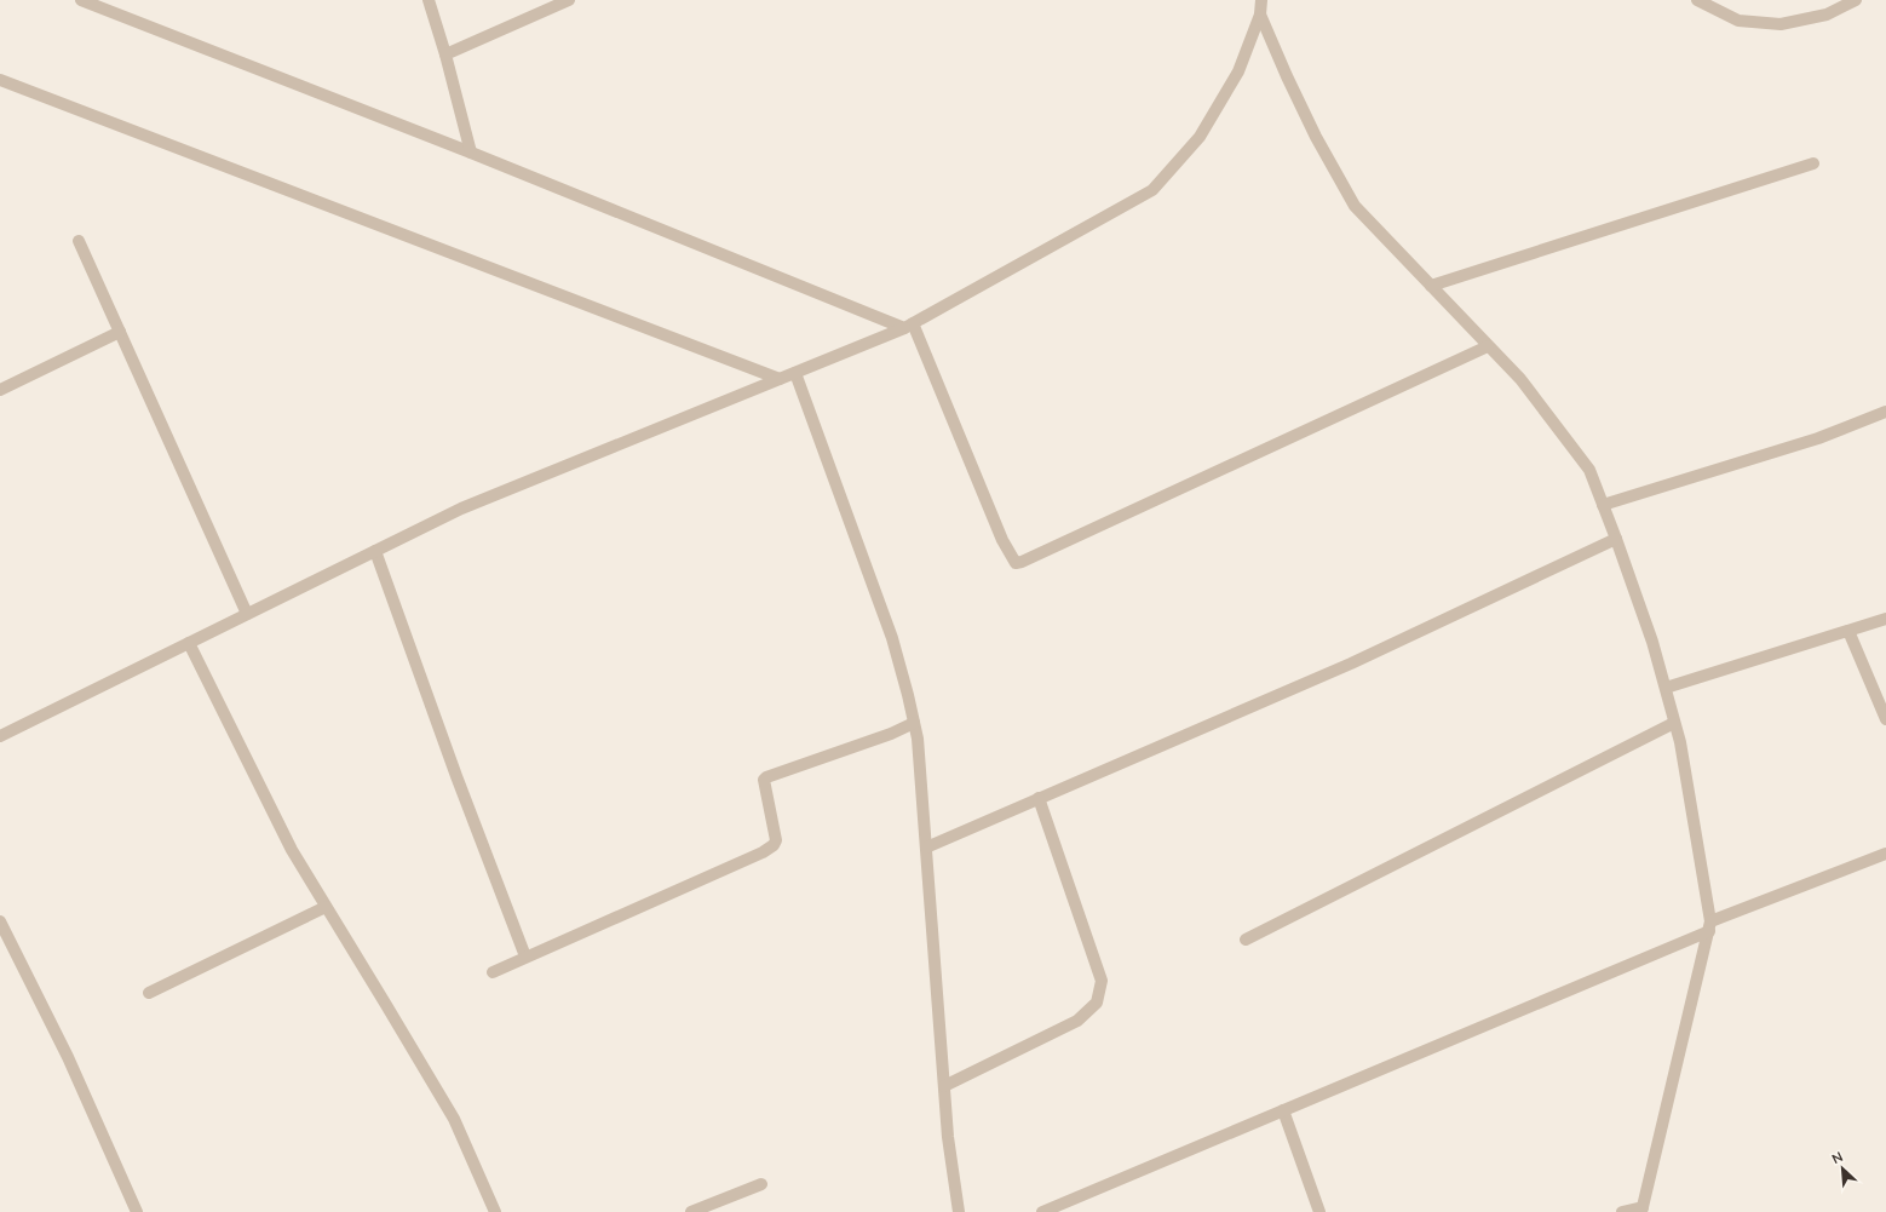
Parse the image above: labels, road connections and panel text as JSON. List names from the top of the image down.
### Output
{
  "north": "top left"
}
